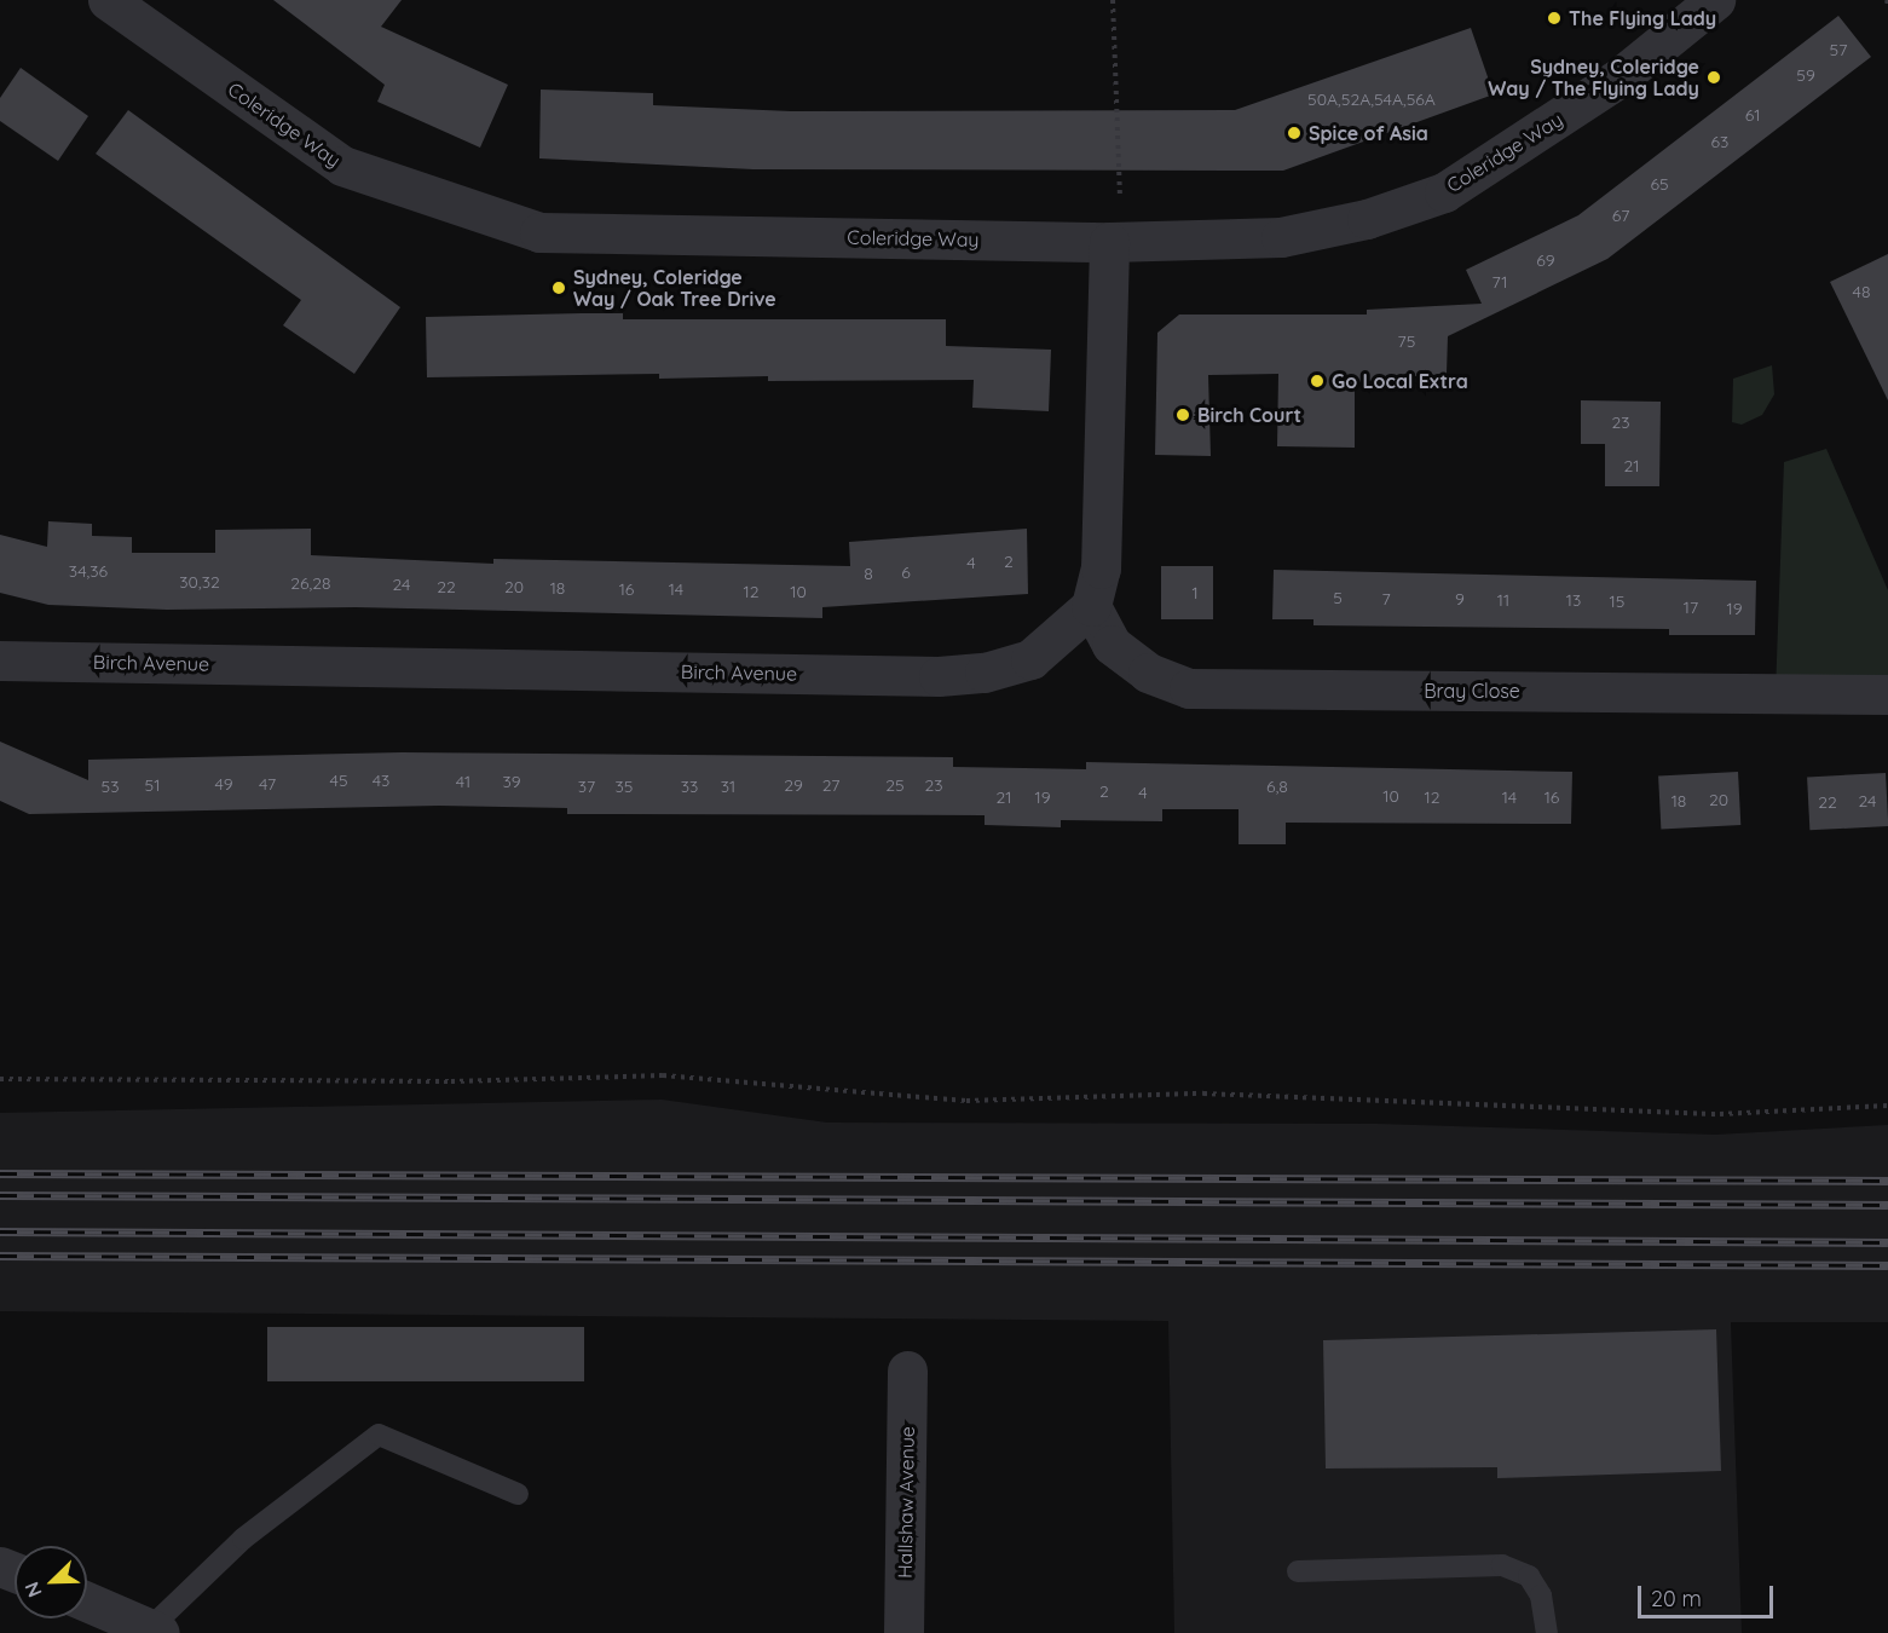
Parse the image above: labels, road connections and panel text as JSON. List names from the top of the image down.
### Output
{
  "streets": {
    "street": [
      "Coleridge Way",
      "Birch Avenue",
      "Bray Close",
      "Hallshaw Avenue"
    ]
  },
  "crossings": [
    ["Birch Avenue", "Bray Close"]
  ],
  "places": [
    "The Flying Lady",
    "Sydney, Coleridge Way / The Flying Lady",
    "Spice of Asia",
    "Sydney, Coleridge Way / Oak Tree Drive",
    "Go Local Extra",
    "Birch Court"
  ],
  "house_numbers": [
    "57",
    "59",
    "50A,52A,54A,56A",
    "61",
    "63",
    "65",
    "67",
    "69",
    "71",
    "48",
    "75",
    "23",
    "21",
    "2",
    "4",
    "34,36",
    "6",
    "8",
    "30,32",
    "26,28",
    "24",
    "22",
    "20",
    "18",
    "16",
    "14",
    "12",
    "10",
    "1",
    "5",
    "7",
    "9",
    "11",
    "13",
    "15",
    "17",
    "19",
    "45",
    "43",
    "41",
    "39",
    "49",
    "47",
    "51",
    "29",
    "27",
    "25",
    "23",
    "53",
    "37",
    "35",
    "33",
    "31",
    "6,8",
    "2",
    "4",
    "10",
    "21",
    "19",
    "12",
    "14",
    "16",
    "20",
    "18",
    "24",
    "22"
  ],
  "scale_bar": "20 m",
  "north": "bottom left"
}
